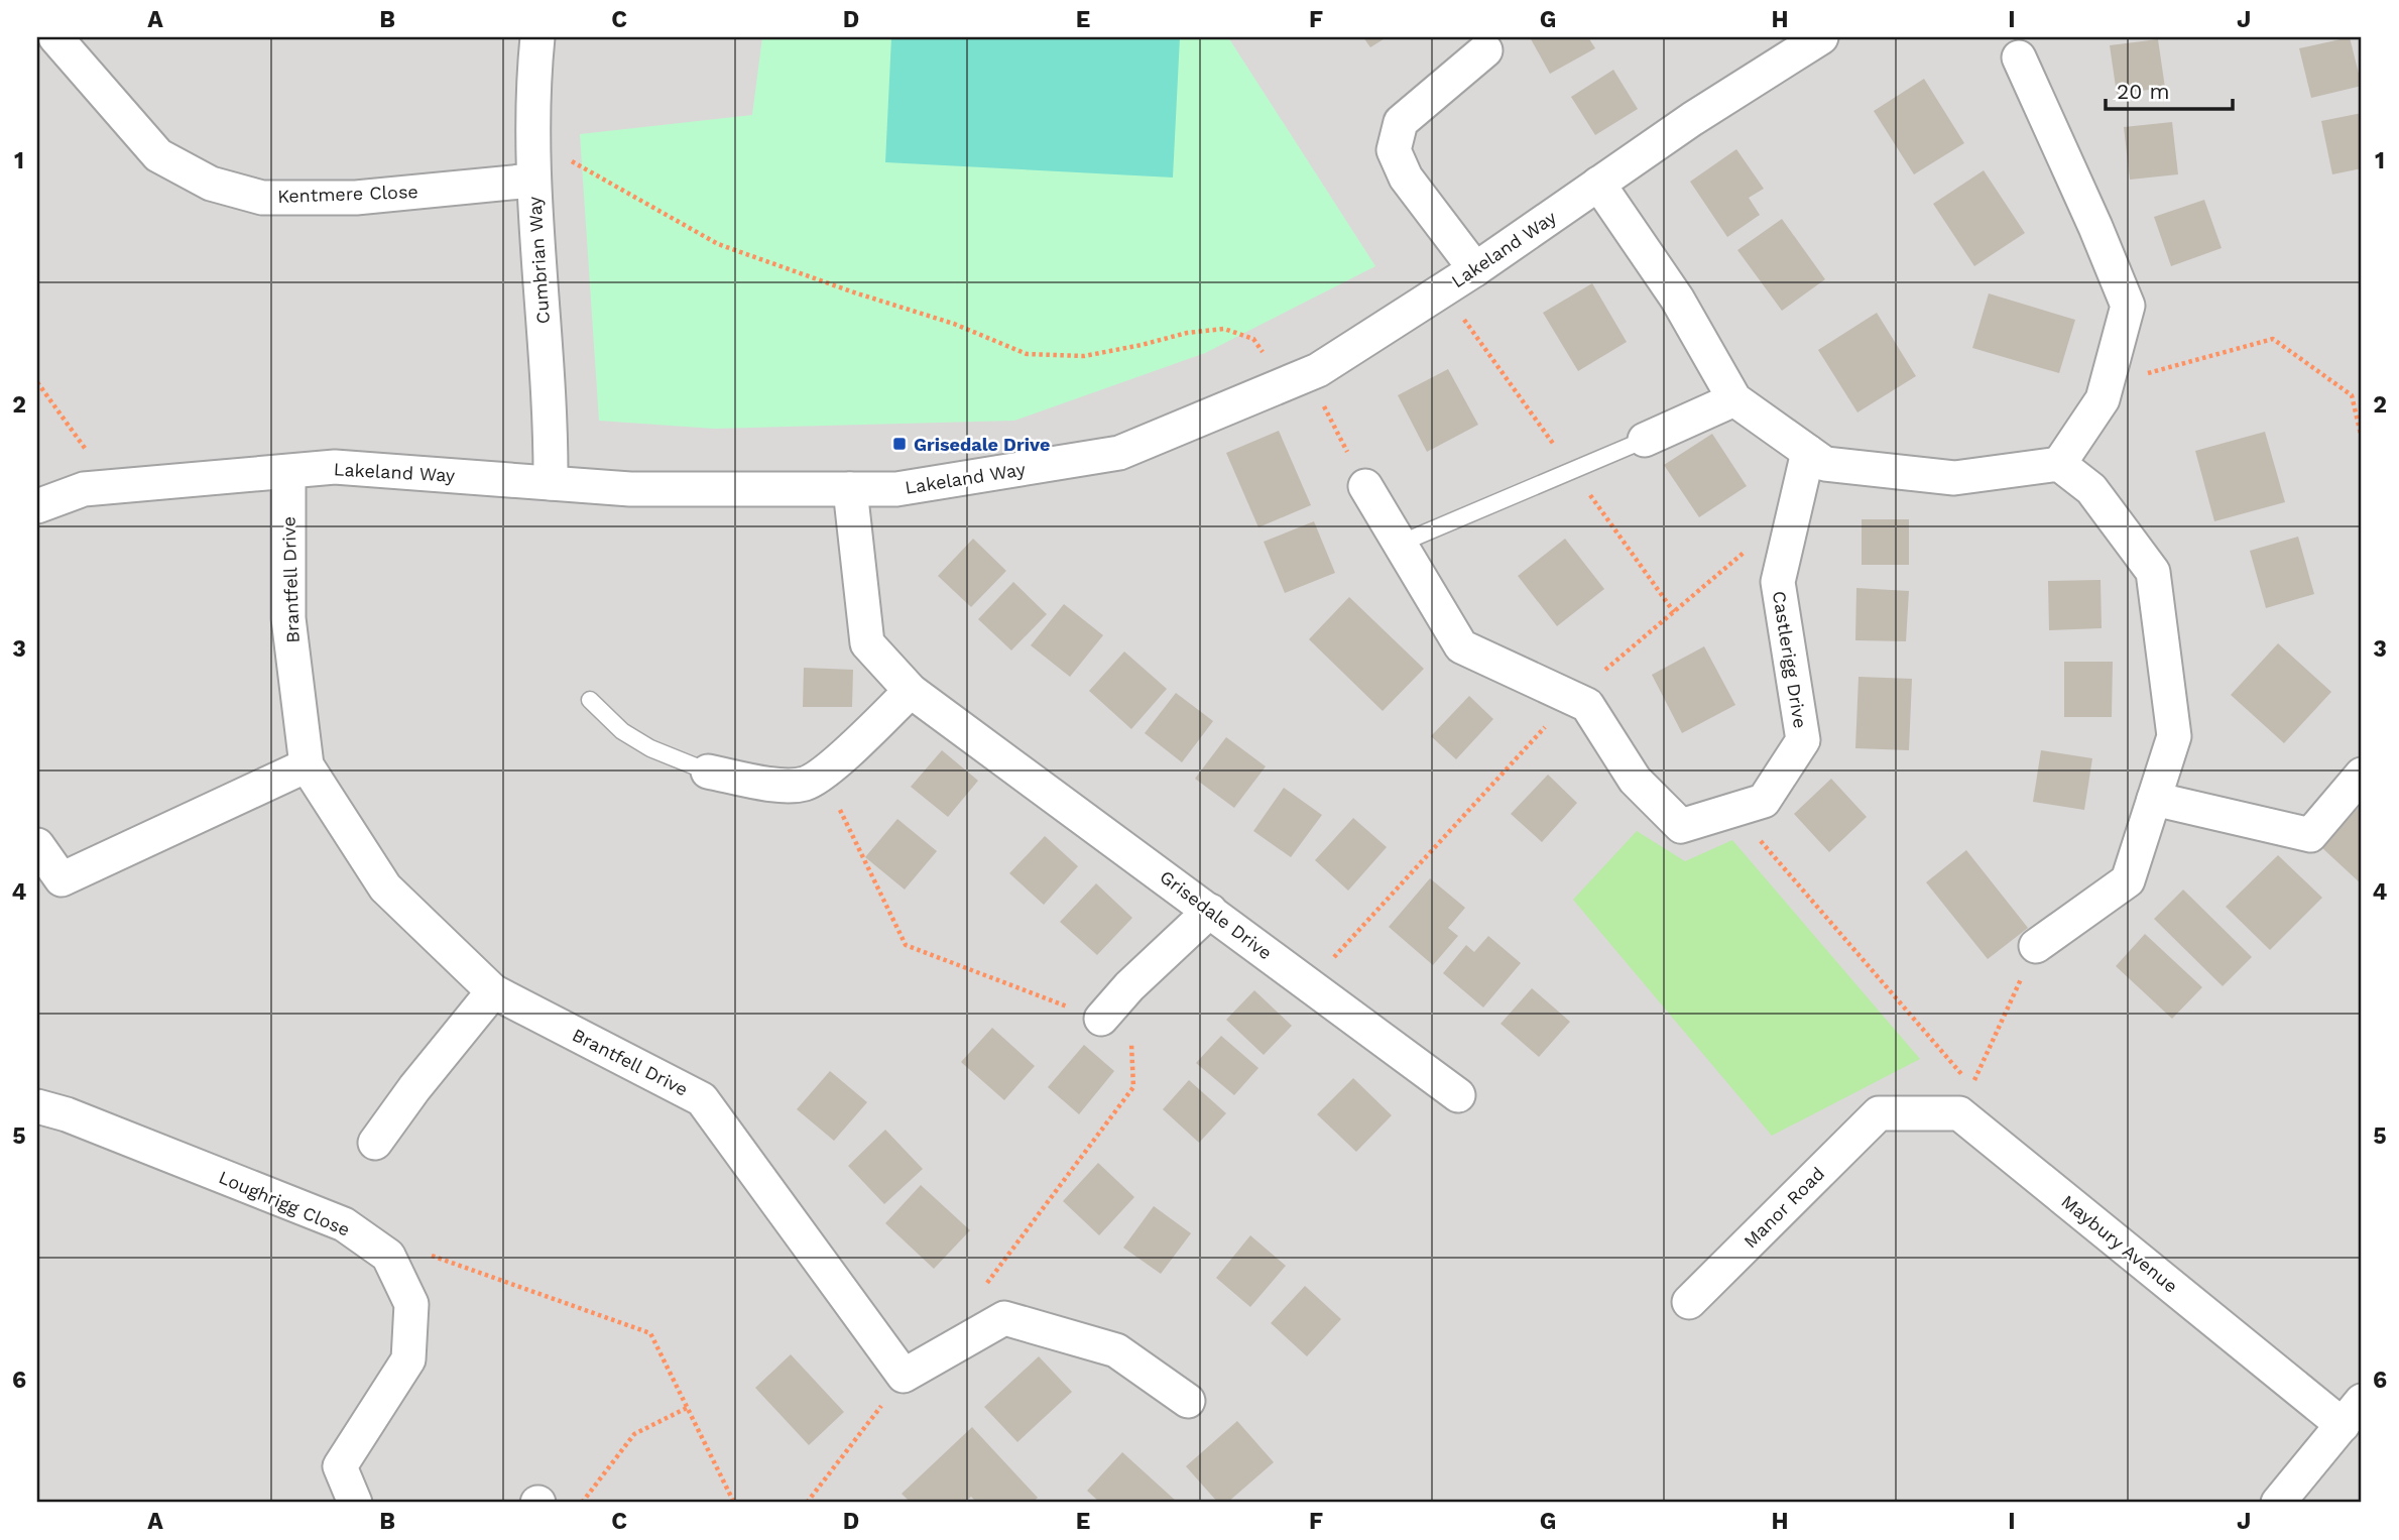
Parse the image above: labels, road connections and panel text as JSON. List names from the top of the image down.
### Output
{
  "streets": {
    "street": [
      "Kentmere Close",
      "Lakeland Way",
      "Cumbrian Way",
      "Brantfell Drive",
      "Castlerigg Drive",
      "Grisedale Drive",
      "Loughrigg Close",
      "Manor Road",
      "Maybury Avenue"
    ]
  },
  "crossings": [
    ["Kentmere Close", "Cumbrian Way"],
    ["Lakeland Way", "Cumbrian Way"],
    ["Lakeland Way", "Brantfell Drive"],
    ["Lakeland Way", "Grisedale Drive"],
    ["Manor Road", "Maybury Avenue"]
  ],
  "places": {
    "transit": ["Grisedale Drive"]
  },
  "scale_bar": "20 m",
  "grid": {
    "columns": [
      "A",
      "B",
      "C",
      "D",
      "E",
      "F",
      "G",
      "H",
      "I",
      "J"
    ],
    "rows": [
      "1",
      "2",
      "3",
      "4",
      "5",
      "6"
    ]
  }
}
